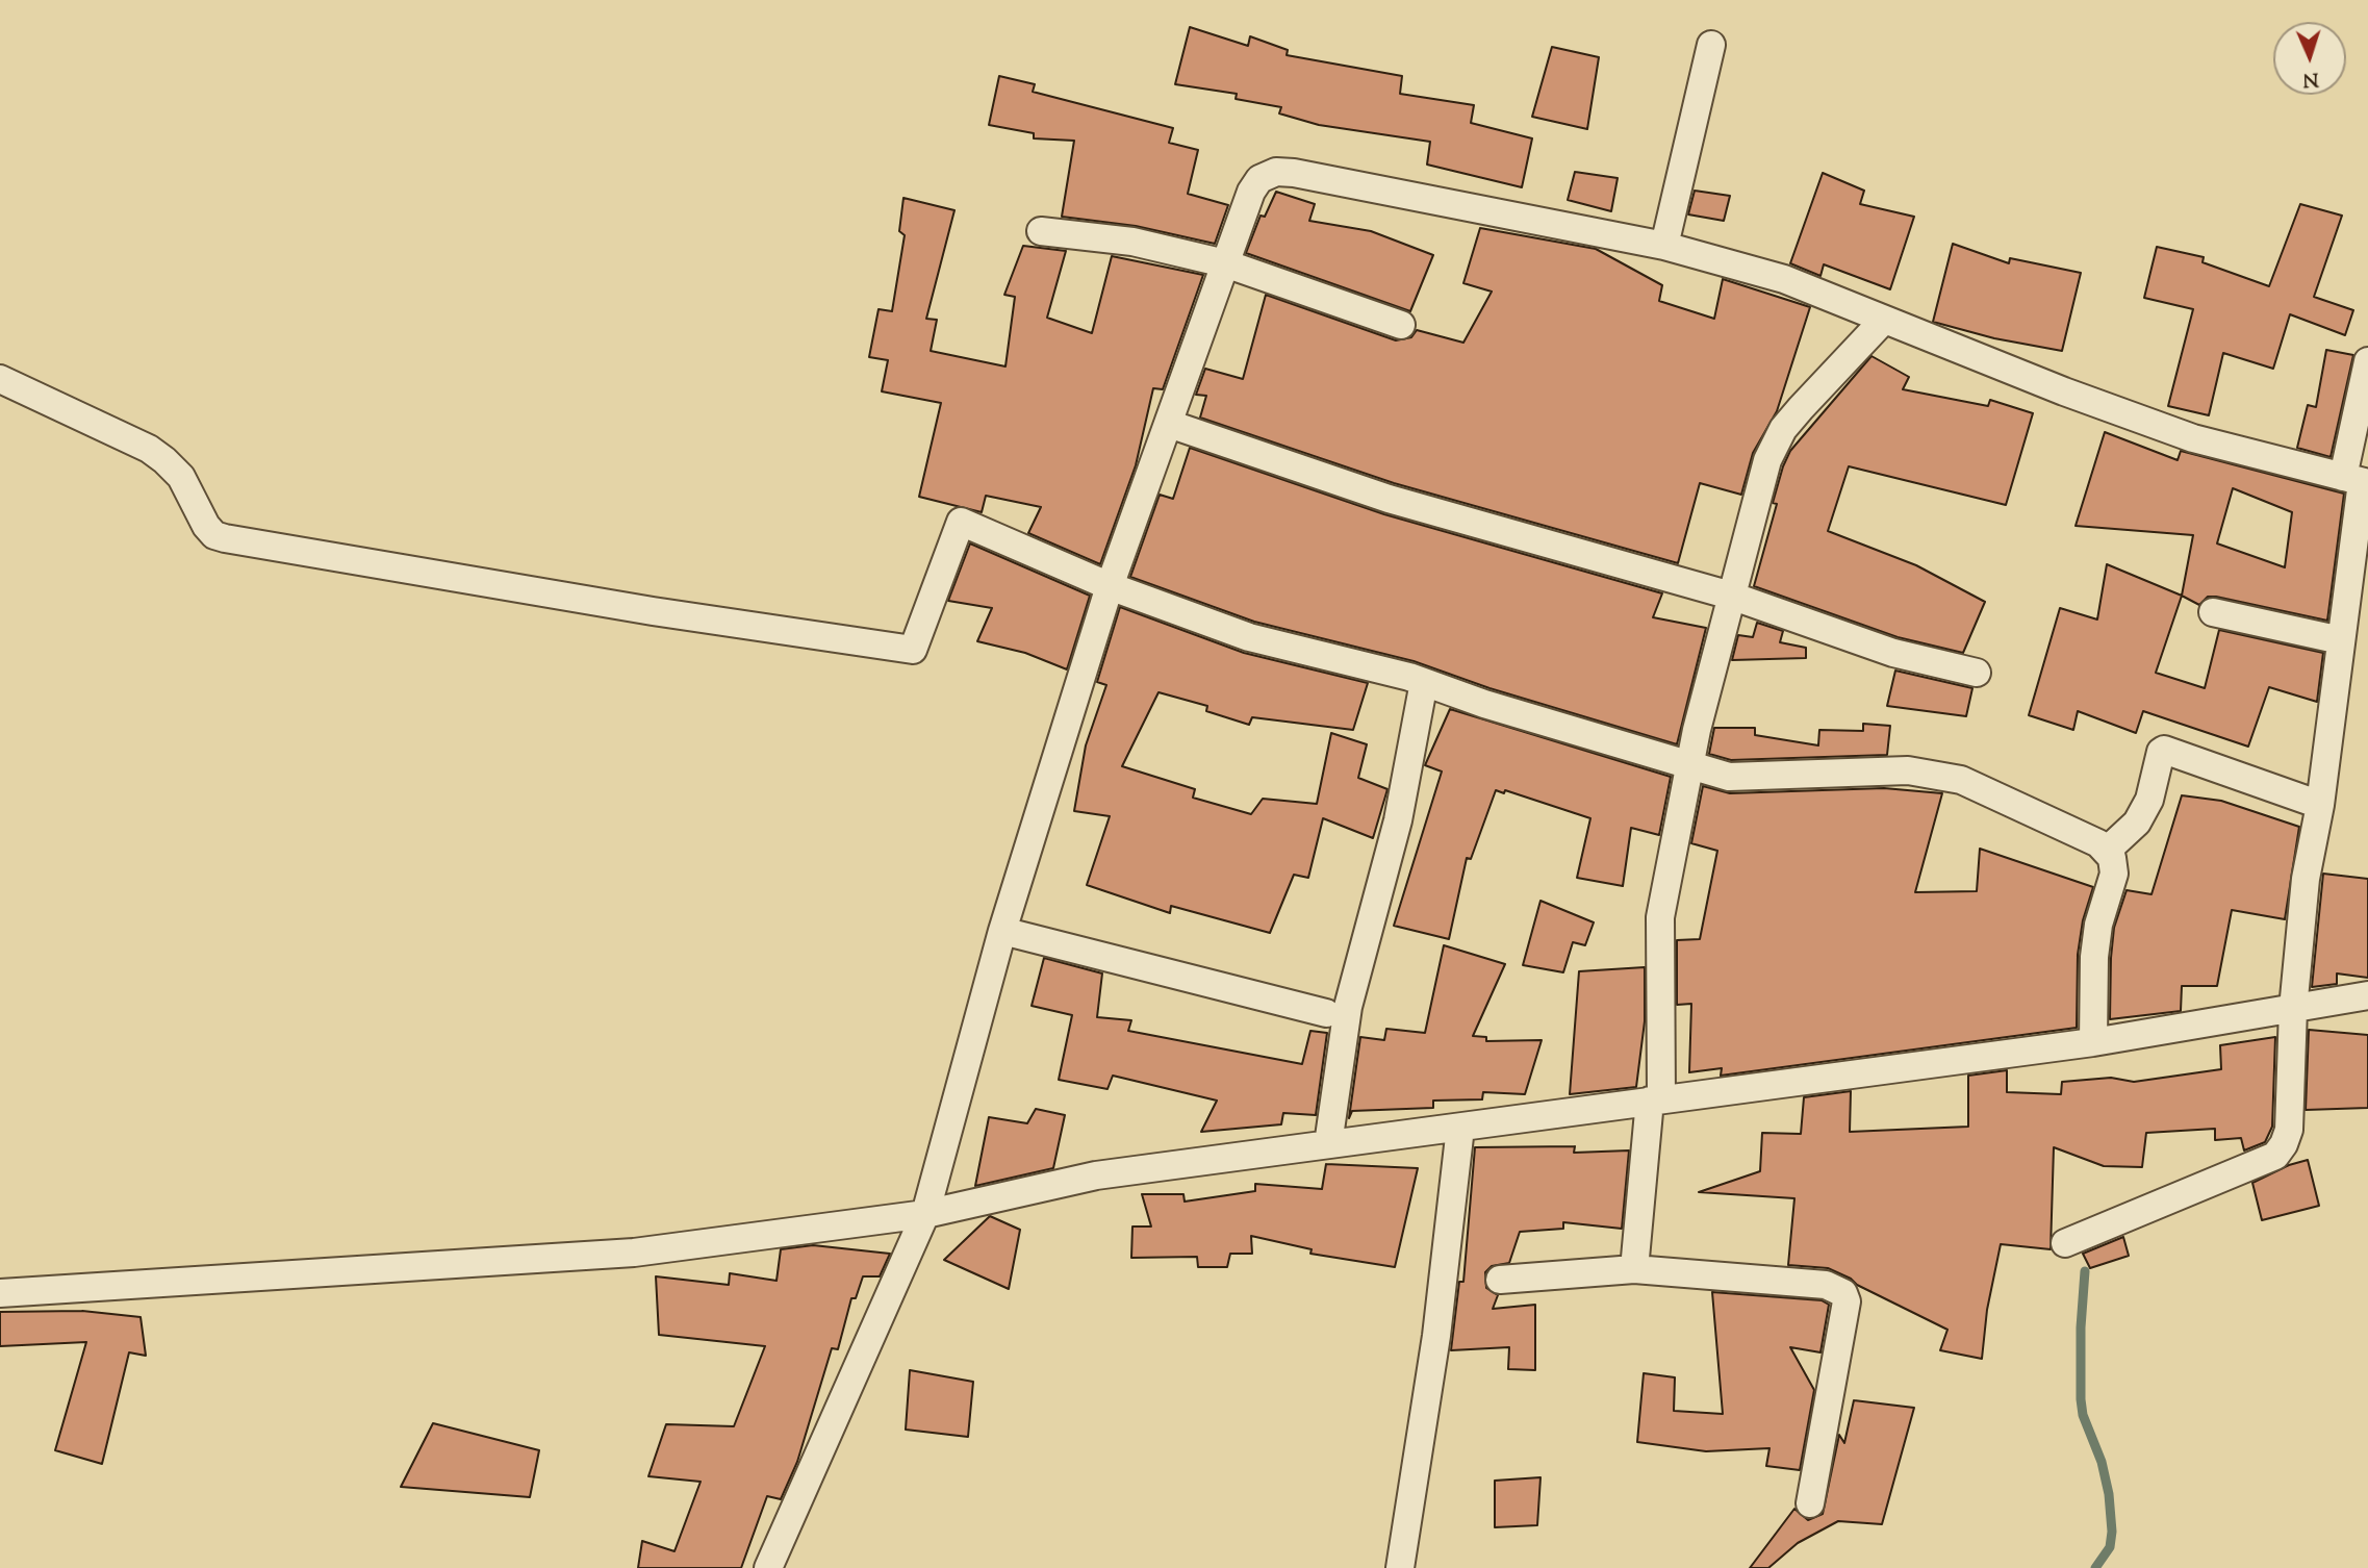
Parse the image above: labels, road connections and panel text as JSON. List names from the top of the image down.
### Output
{
  "north": "bottom"
}
